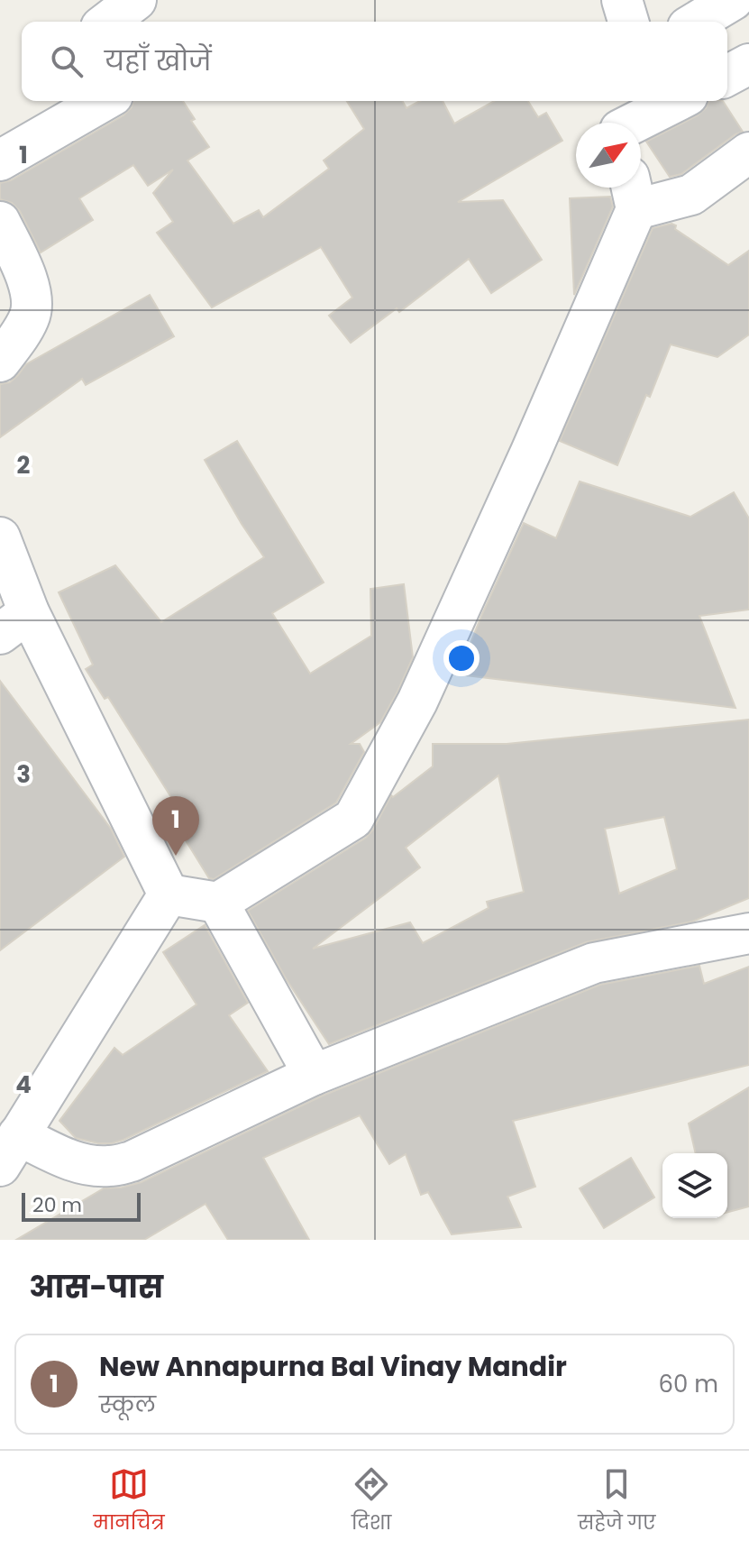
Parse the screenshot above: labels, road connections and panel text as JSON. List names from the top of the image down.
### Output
{
  "scale_bar": "20 m",
  "north": "top right",
  "page": {
    "search": "यहाँ खोजें",
    "pins": "1",
    "scale": "20 m",
    "heading": "आस-पास",
    "list": [
      {
        "mark": "1",
        "name": "New Annapurna Bal Vinay Mandir",
        "note": "स्कूल",
        "value": "60 m"
      }
    ],
    "nav": ["मानचित्र", "दिशा", "सहेजे गए"]
  },
  "grid": {
    "rows": [
      "1",
      "2",
      "3",
      "4"
    ]
  }
}
